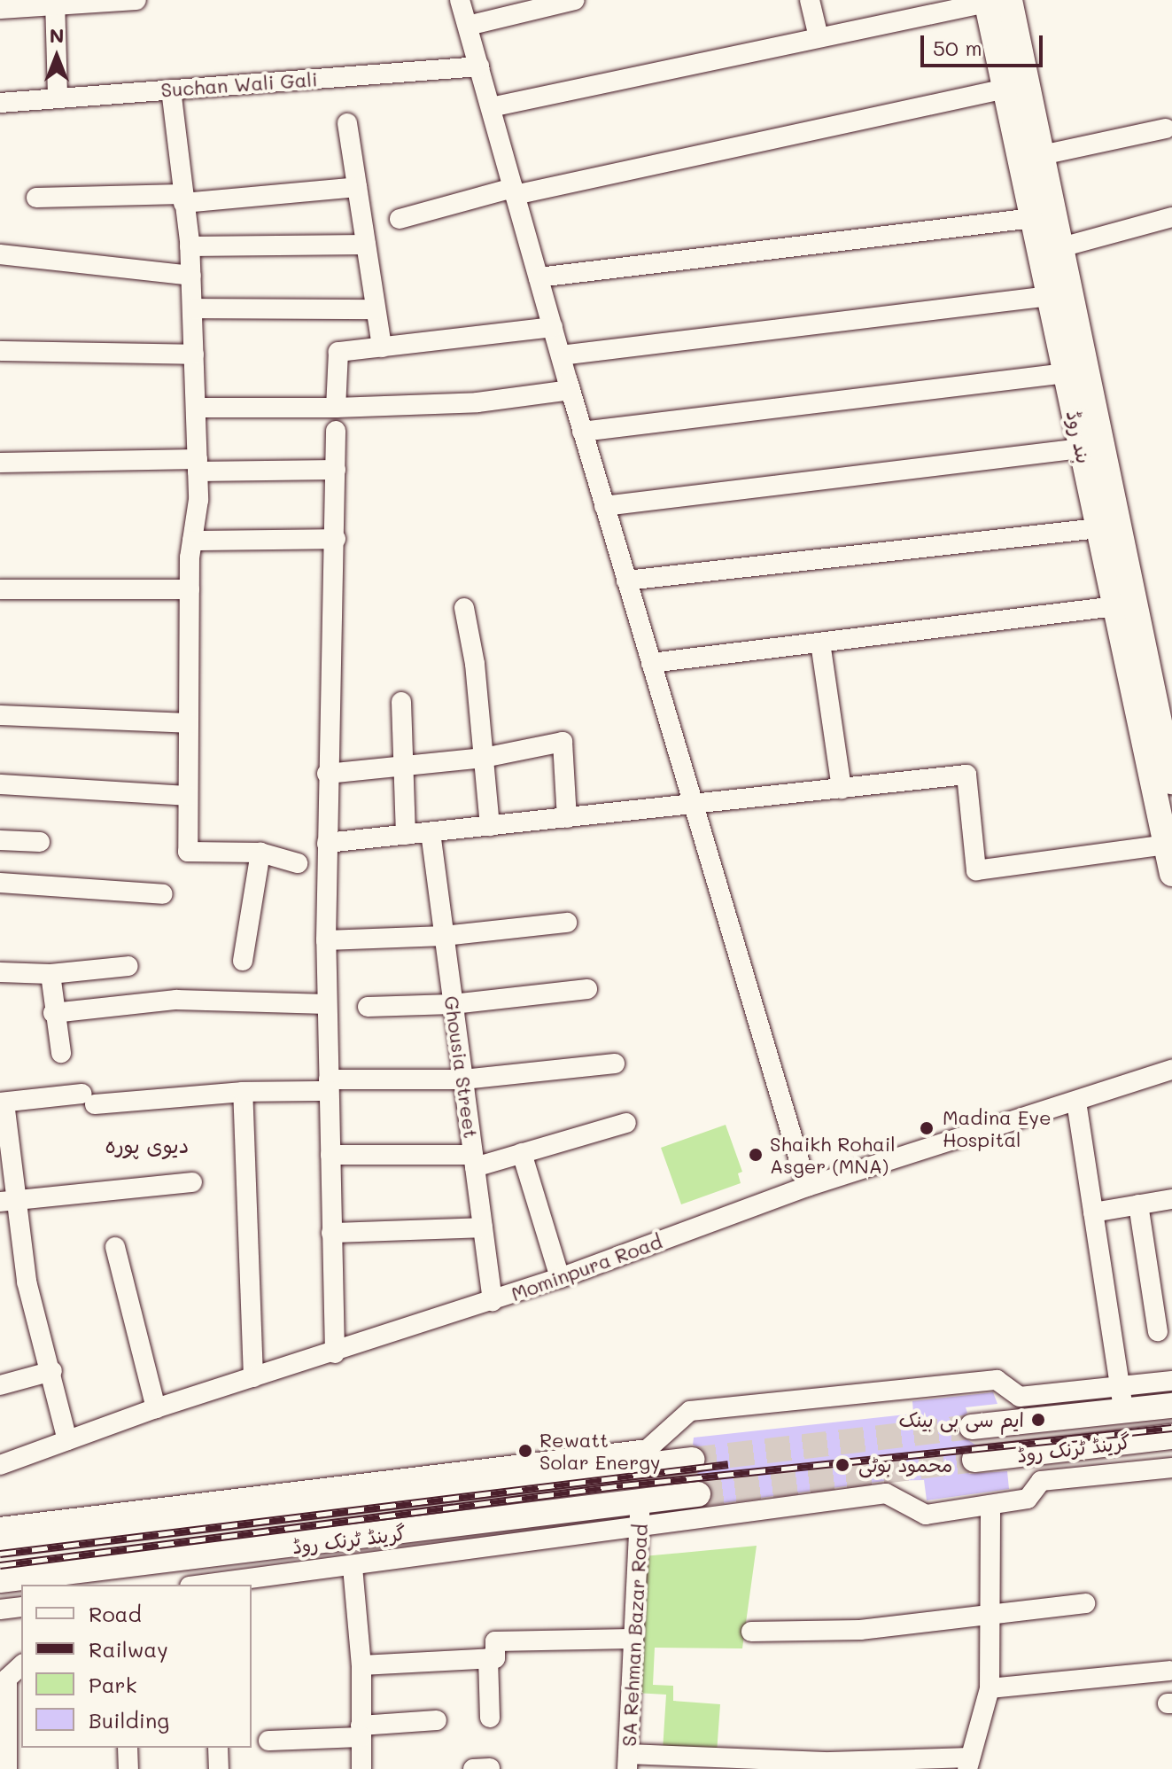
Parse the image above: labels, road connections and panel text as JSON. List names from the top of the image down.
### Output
{
  "streets": {
    "main road": ["بند روڈ", "گرینڈ ٹرنک روڈ"],
    "street": [
      "Suchan Wali Gali",
      "Ghousia Street",
      "Mominpura Road",
      "SA Rehman Bazar Road"
    ]
  },
  "crossings": [
    ["Ghousia Street", "Mominpura Road"],
    ["گرینڈ ٹرنک روڈ", "SA Rehman Bazar Road"]
  ],
  "districts": ["دیوی پورہ"],
  "places": [
    "Madina Eye Hospital",
    "Shaikh Rohail Asger (MNA)",
    "ایم سی بی بینک",
    "Rewatt Solar Energy",
    "محمود بوٹی"
  ],
  "legend": [
    "Road",
    "Railway",
    "Park",
    "Building"
  ],
  "scale_bar": "50 m",
  "north": "top"
}
